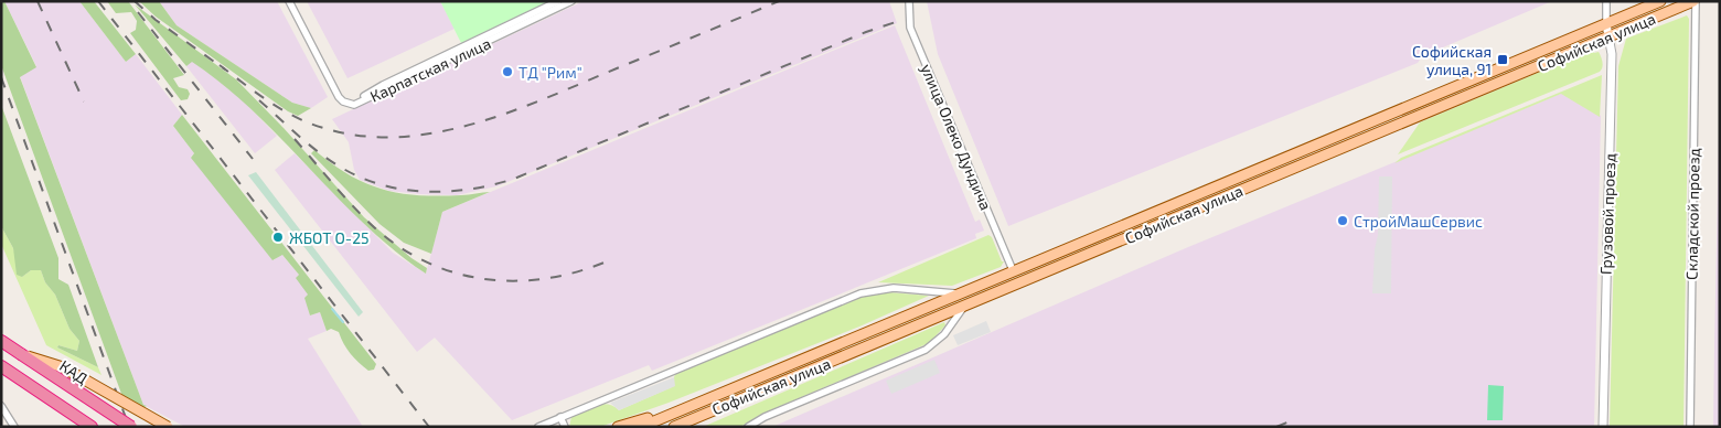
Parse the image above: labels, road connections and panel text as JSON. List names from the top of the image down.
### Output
{
  "streets": {
    "highway": ["КАД"],
    "main road": ["Софийская улица"],
    "street": [
      "Карпатская улица",
      "улица Олеко Дундича",
      "Грузовой проезд",
      "Складской проезд"
    ]
  },
  "crossings": [
    ["Софийская улица", "улица Олеко Дундича"],
    ["Софийская улица", "Грузовой проезд"],
    ["Софийская улица", "Складской проезд"]
  ],
  "places": {
    "transit": ["Софийская улица, 91"],
    "other": ["ТД \"Рим\"", "СтройМашСервис", "ЖБОТ О-25"]
  }
}
